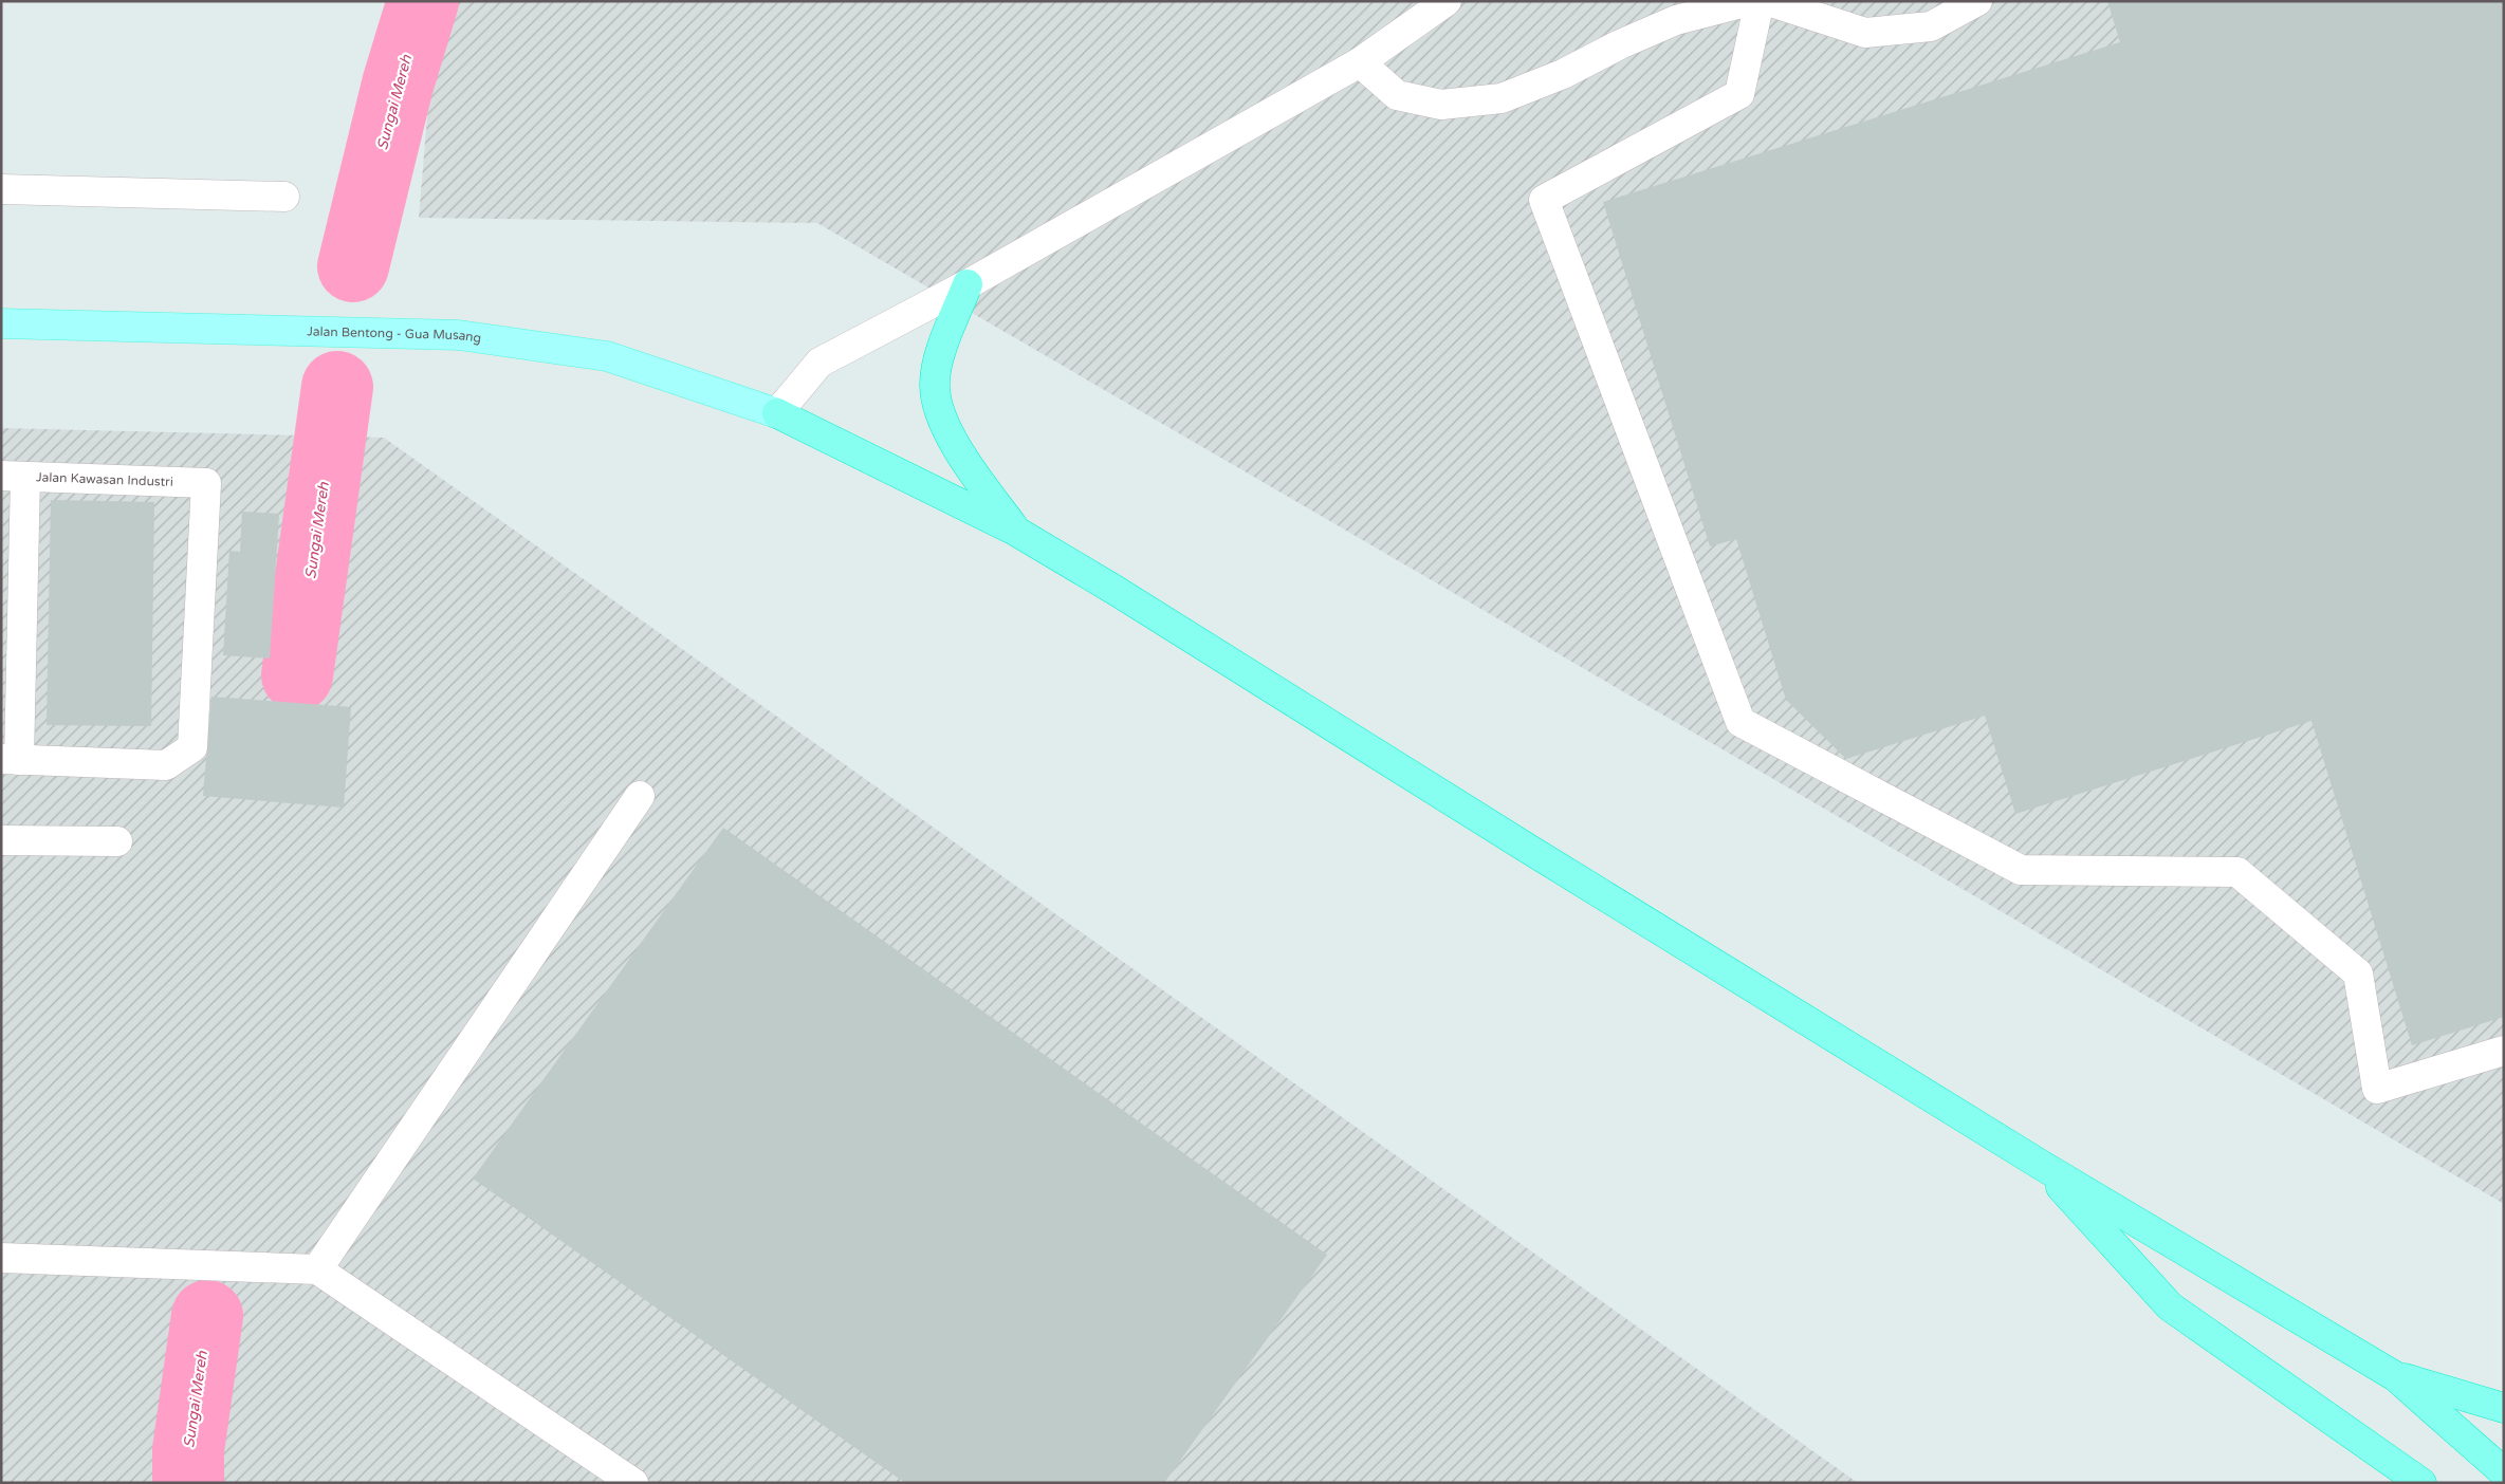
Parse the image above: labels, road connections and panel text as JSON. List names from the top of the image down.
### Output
{
  "streets": {
    "main road": ["Jalan Bentong - Gua Musang"],
    "street": ["Jalan Kawasan Industri"]
  },
  "water": ["Sungai Mereh"]
}
